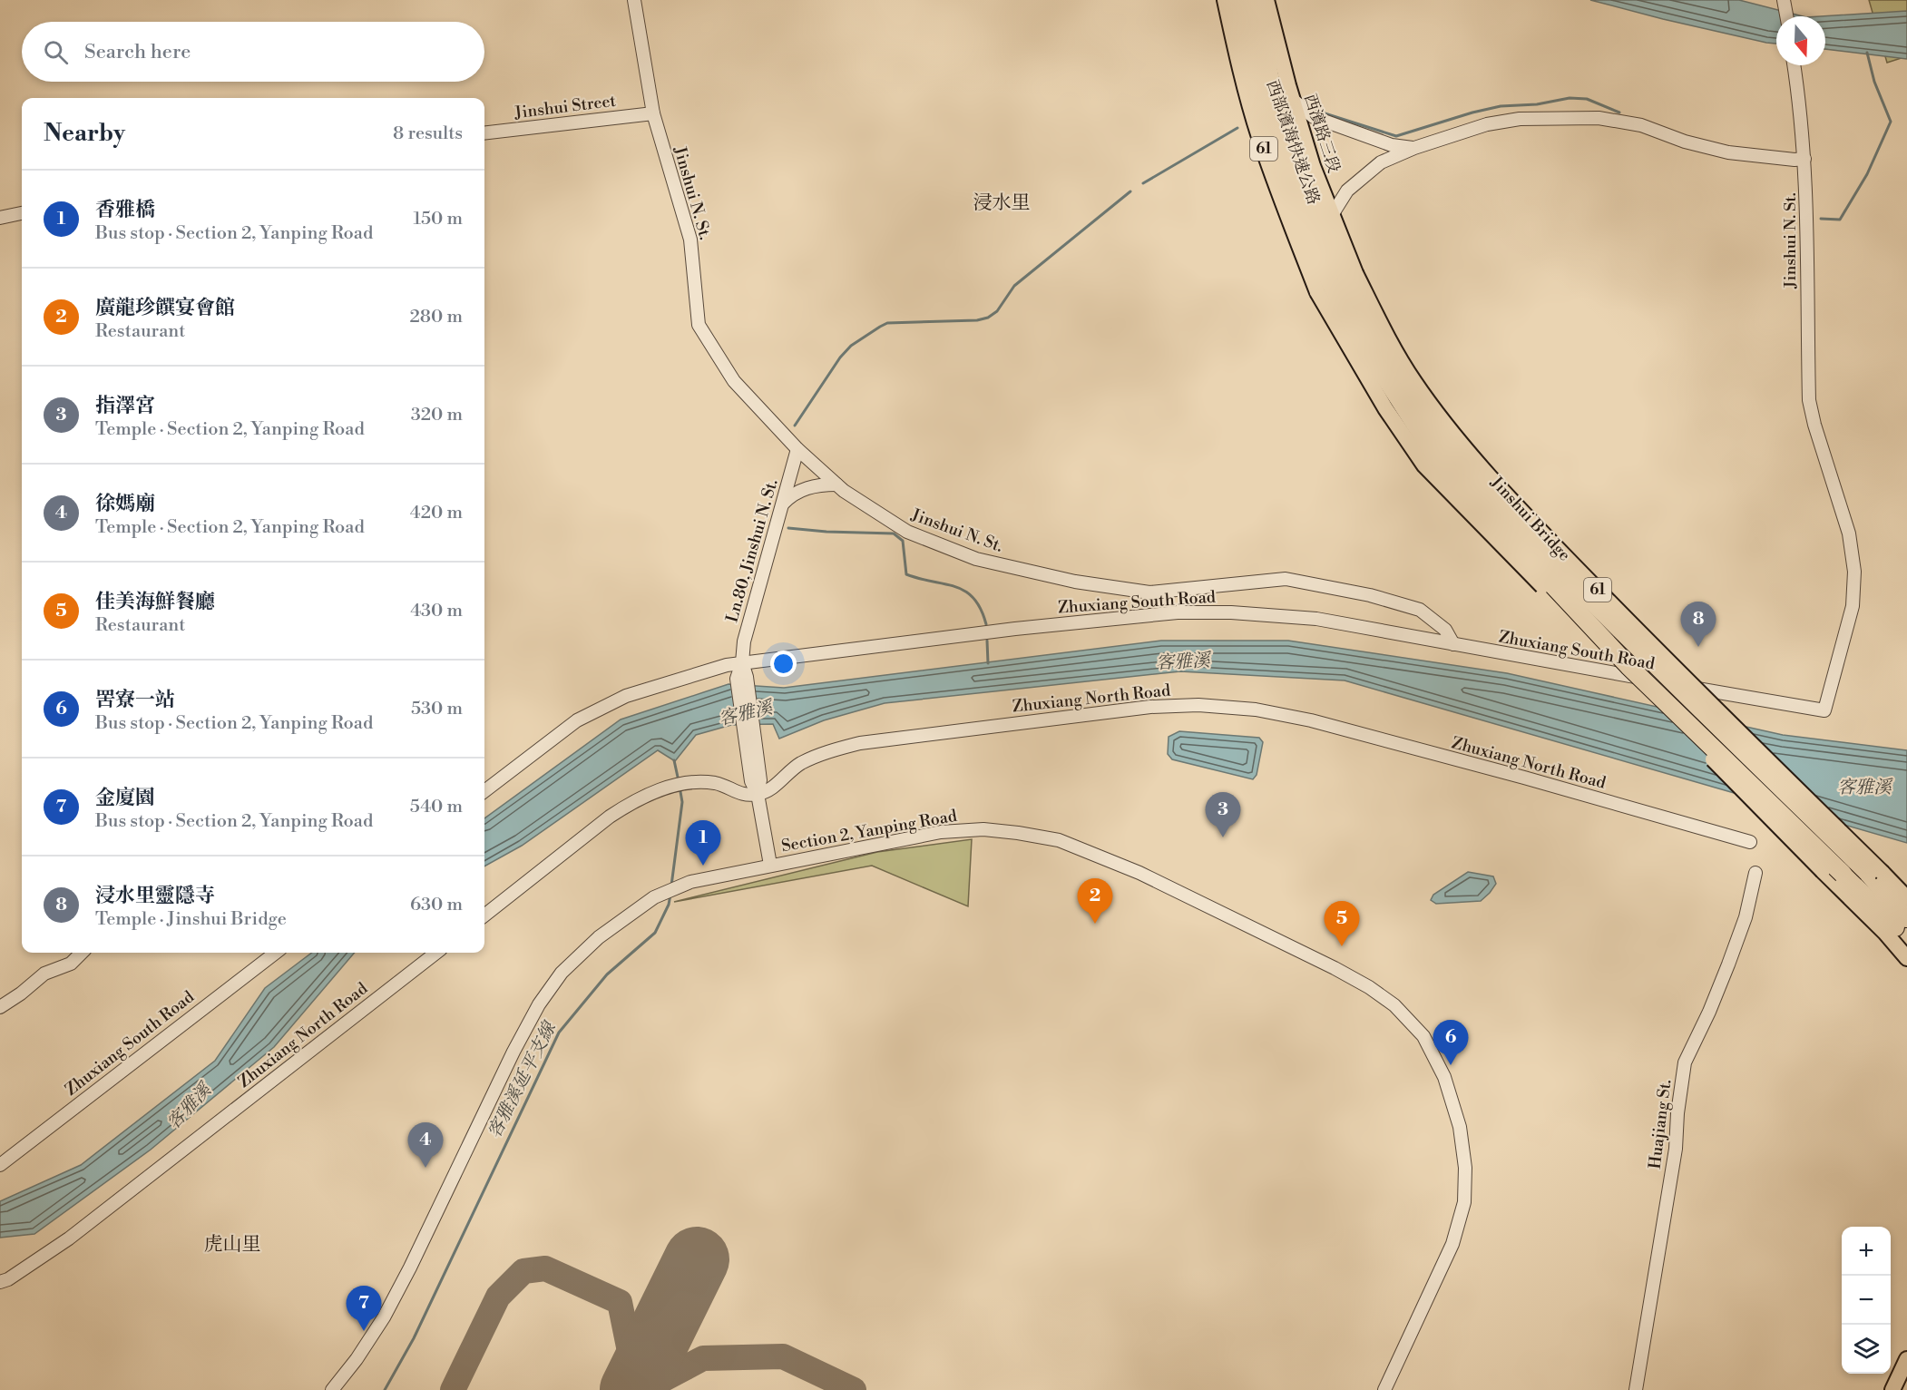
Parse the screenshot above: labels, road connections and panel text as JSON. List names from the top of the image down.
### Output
{
  "streets": {
    "highway": ["西部濱海快速公路", "61", "Jinshui Bridge"],
    "main road": ["西濱路三段"],
    "street": [
      "Jinshui Street",
      "Jinshui N. St.",
      "Ln.80, Jinshui N. St.",
      "Zhuxiang South Road",
      "Zhuxiang North Road",
      "Section 2, Yanping Road",
      "Huajiang St."
    ]
  },
  "crossings": [
    ["Jinshui Street", "Jinshui N. St."],
    ["西濱路三段", "西部濱海快速公路"],
    ["西濱路三段", "61"],
    ["西濱路三段", "Jinshui Bridge"],
    ["西部濱海快速公路", "61"],
    ["西部濱海快速公路", "Jinshui Bridge"],
    ["61", "Jinshui Bridge"],
    ["Jinshui N. St.", "Ln.80, Jinshui N. St."],
    ["Jinshui N. St.", "Zhuxiang South Road"],
    ["Ln.80, Jinshui N. St.", "Zhuxiang South Road"],
    ["Ln.80, Jinshui N. St.", "Zhuxiang North Road"]
  ],
  "districts": ["浸水里", "虎山里"],
  "water": ["客雅溪", "客雅溪延平支線"],
  "north": "bottom",
  "page": {
    "search": "Search here",
    "heading": ["Nearby", "8 results"],
    "list": [
      {
        "mark": "1",
        "name": "香雅橋",
        "note": "Bus stop · Section 2, Yanping Road",
        "value": "150 m"
      },
      {
        "mark": "2",
        "name": "廣龍珍饌宴會館",
        "note": "Restaurant",
        "value": "280 m"
      },
      {
        "mark": "3",
        "name": "指澤宮",
        "note": "Temple · Section 2, Yanping Road",
        "value": "320 m"
      },
      {
        "mark": "4",
        "name": "徐媽廟",
        "note": "Temple · Section 2, Yanping Road",
        "value": "420 m"
      },
      {
        "mark": "5",
        "name": "佳美海鮮餐廳",
        "note": "Restaurant",
        "value": "430 m"
      },
      {
        "mark": "6",
        "name": "罟寮一站",
        "note": "Bus stop · Section 2, Yanping Road",
        "value": "530 m"
      },
      {
        "mark": "7",
        "name": "金廈園",
        "note": "Bus stop · Section 2, Yanping Road",
        "value": "540 m"
      },
      {
        "mark": "8",
        "name": "浸水里靈隱寺",
        "note": "Temple · Jinshui Bridge",
        "value": "630 m"
      }
    ],
    "pins": [
      "8",
      "3",
      "1",
      "2",
      "5",
      "6",
      "4",
      "7"
    ],
    "map_buttons": ["+", "−"]
  }
}
